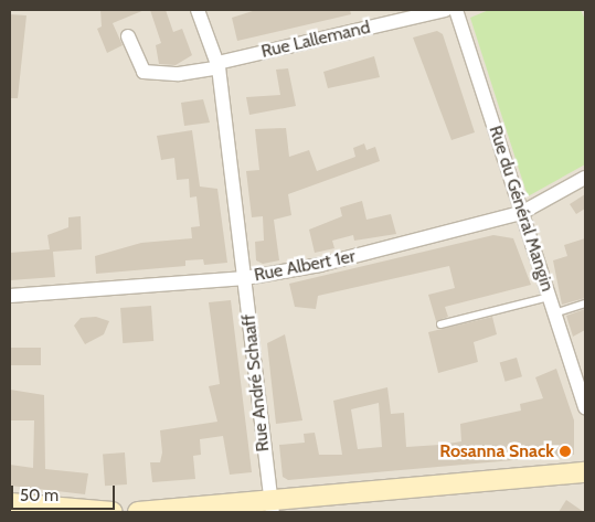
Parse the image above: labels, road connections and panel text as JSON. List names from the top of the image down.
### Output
{
  "streets": {
    "street": [
      "Rue Lallemand",
      "Rue du Général Mangin",
      "Rue Albert 1er",
      "Rue André Schaaff"
    ]
  },
  "crossings": [
    ["Rue Lallemand", "Rue André Schaaff"],
    ["Rue du Général Mangin", "Rue Albert 1er"],
    ["Rue Albert 1er", "Rue André Schaaff"]
  ],
  "places": ["Rosanna Snack"],
  "scale_bar": "50 m"
}
